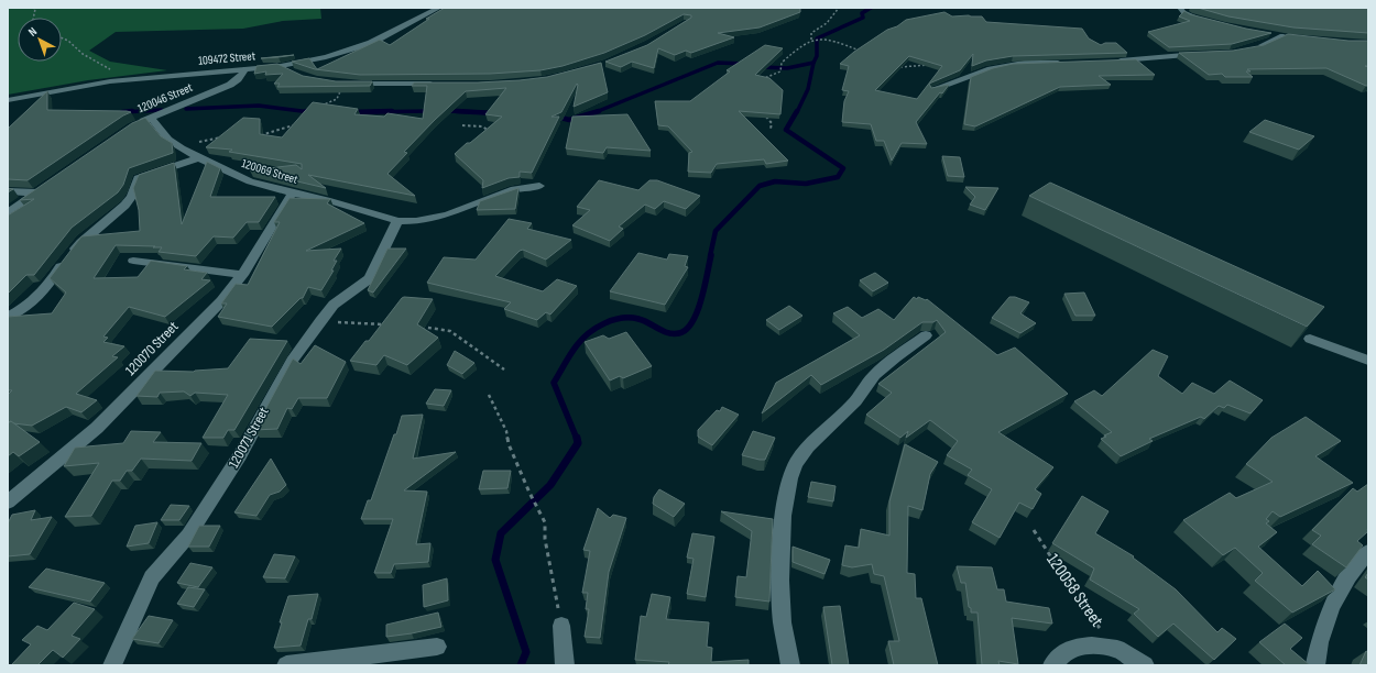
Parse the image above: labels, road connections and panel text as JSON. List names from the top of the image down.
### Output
{
  "streets": {
    "street": [
      "109472 Street",
      "120046 Street",
      "120069 Street",
      "120070 Street",
      "120071 Street",
      "120058 Street"
    ]
  },
  "crossings": [
    ["109472 Street", "120046 Street"],
    ["120046 Street", "120069 Street"],
    ["120069 Street", "120070 Street"],
    ["120069 Street", "120071 Street"]
  ],
  "north": "top left"
}
